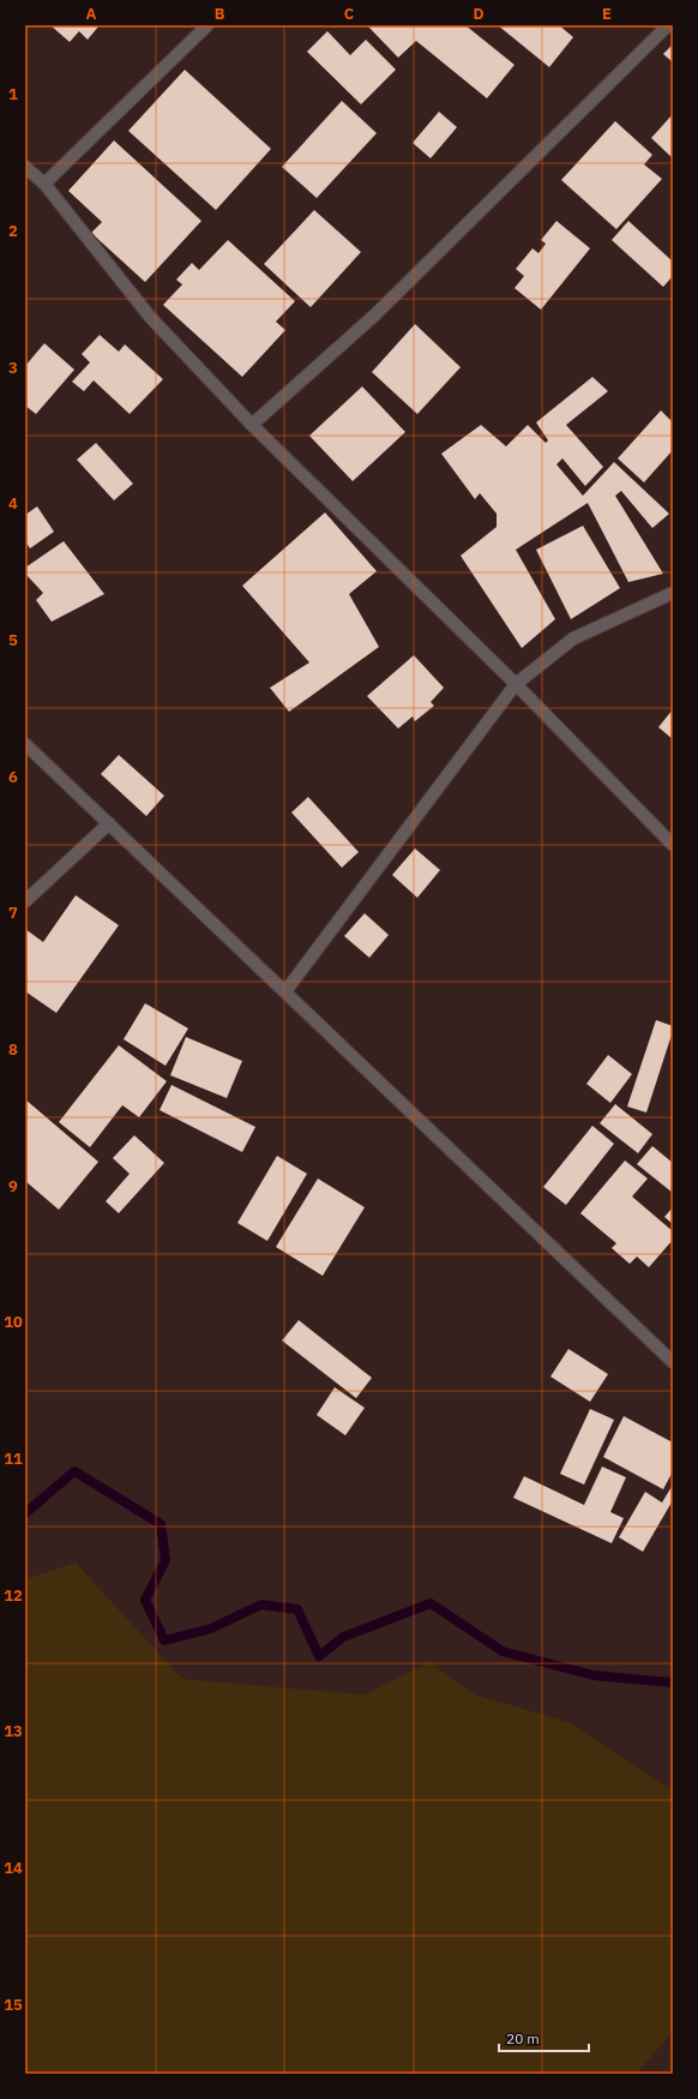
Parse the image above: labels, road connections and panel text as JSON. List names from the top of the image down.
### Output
{
  "scale_bar": "20 m",
  "grid": {
    "columns": [
      "A",
      "B",
      "C",
      "D",
      "E"
    ],
    "rows": [
      "1",
      "2",
      "3",
      "4",
      "5",
      "6",
      "7",
      "8",
      "9",
      "10",
      "11",
      "12",
      "13",
      "14",
      "15"
    ]
  }
}
